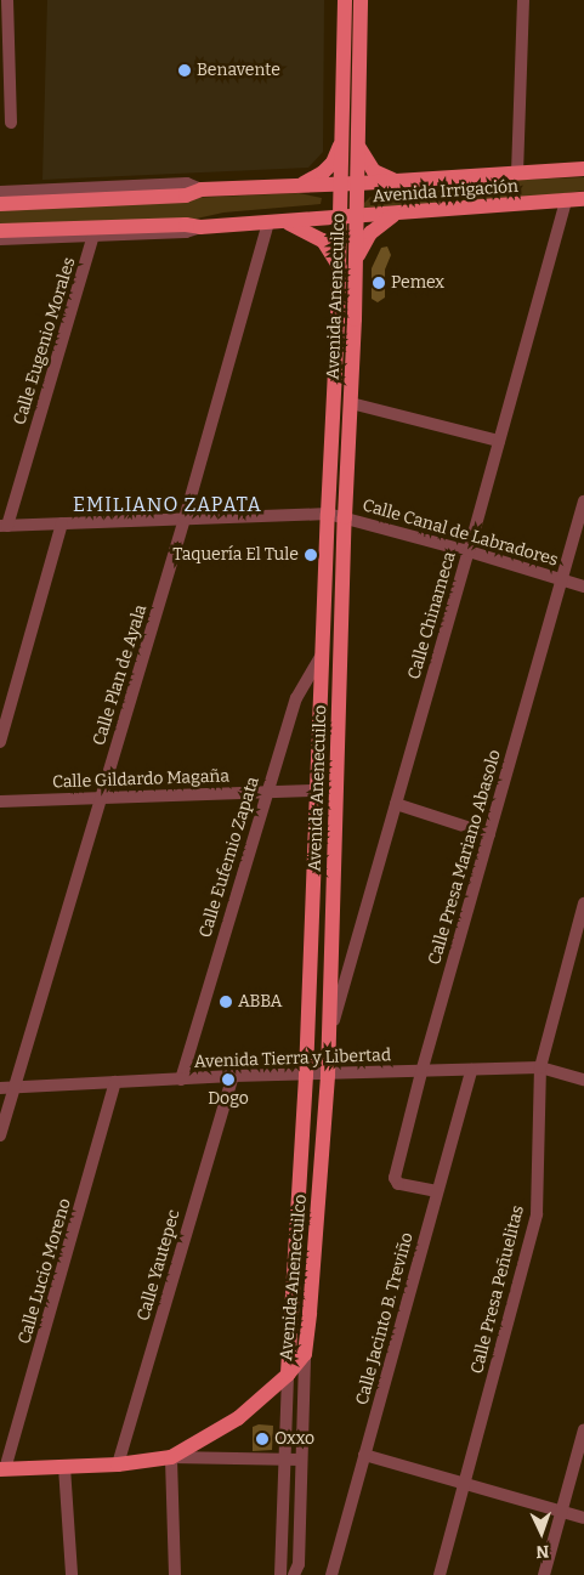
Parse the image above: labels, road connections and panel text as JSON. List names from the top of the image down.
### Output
{
  "streets": {
    "main road": ["Avenida Irrigación", "Avenida Anenecuilco"],
    "street": [
      "Calle Eugenio Morales",
      "Calle Canal de Labradores",
      "Calle Chinameca",
      "Calle Plan de Ayala",
      "Calle Gildardo Magaña",
      "Calle Eufemio Zapata",
      "Calle Presa Mariano Abasolo",
      "Avenida Tierra y Libertad",
      "Calle Yautepec",
      "Calle Lucio Moreno",
      "Calle Presa Peñuelitas",
      "Calle Jacinto B. Treviño"
    ]
  },
  "crossings": [
    ["Avenida Irrigación", "Avenida Anenecuilco"],
    ["Avenida Irrigación", "Calle Eugenio Morales"],
    ["Avenida Irrigación", "Calle Chinameca"],
    ["Avenida Irrigación", "Calle Plan de Ayala"],
    ["Avenida Anenecuilco", "Calle Canal de Labradores"],
    ["Avenida Anenecuilco", "Calle Chinameca"],
    ["Avenida Anenecuilco", "Calle Gildardo Magaña"],
    ["Avenida Anenecuilco", "Calle Eufemio Zapata"],
    ["Avenida Anenecuilco", "Avenida Tierra y Libertad"],
    ["Calle Eugenio Morales", "Calle Canal de Labradores"],
    ["Calle Canal de Labradores", "Calle Chinameca"],
    ["Calle Canal de Labradores", "Calle Plan de Ayala"],
    ["Calle Canal de Labradores", "Calle Presa Mariano Abasolo"],
    ["Calle Plan de Ayala", "Calle Gildardo Magaña"],
    ["Calle Plan de Ayala", "Avenida Tierra y Libertad"],
    ["Calle Gildardo Magaña", "Calle Eufemio Zapata"],
    ["Calle Eufemio Zapata", "Avenida Tierra y Libertad"],
    ["Calle Presa Mariano Abasolo", "Avenida Tierra y Libertad"],
    ["Calle Presa Mariano Abasolo", "Calle Jacinto B. Treviño"],
    ["Avenida Tierra y Libertad", "Calle Yautepec"],
    ["Avenida Tierra y Libertad", "Calle Lucio Moreno"],
    ["Avenida Tierra y Libertad", "Calle Presa Peñuelitas"],
    ["Avenida Tierra y Libertad", "Calle Jacinto B. Treviño"]
  ],
  "districts": ["EMILIANO ZAPATA"],
  "places": [
    "Benavente",
    "Pemex",
    "Taquería El Tule",
    "ABBA",
    "Dogo",
    "Oxxo"
  ],
  "north": "bottom"
}
